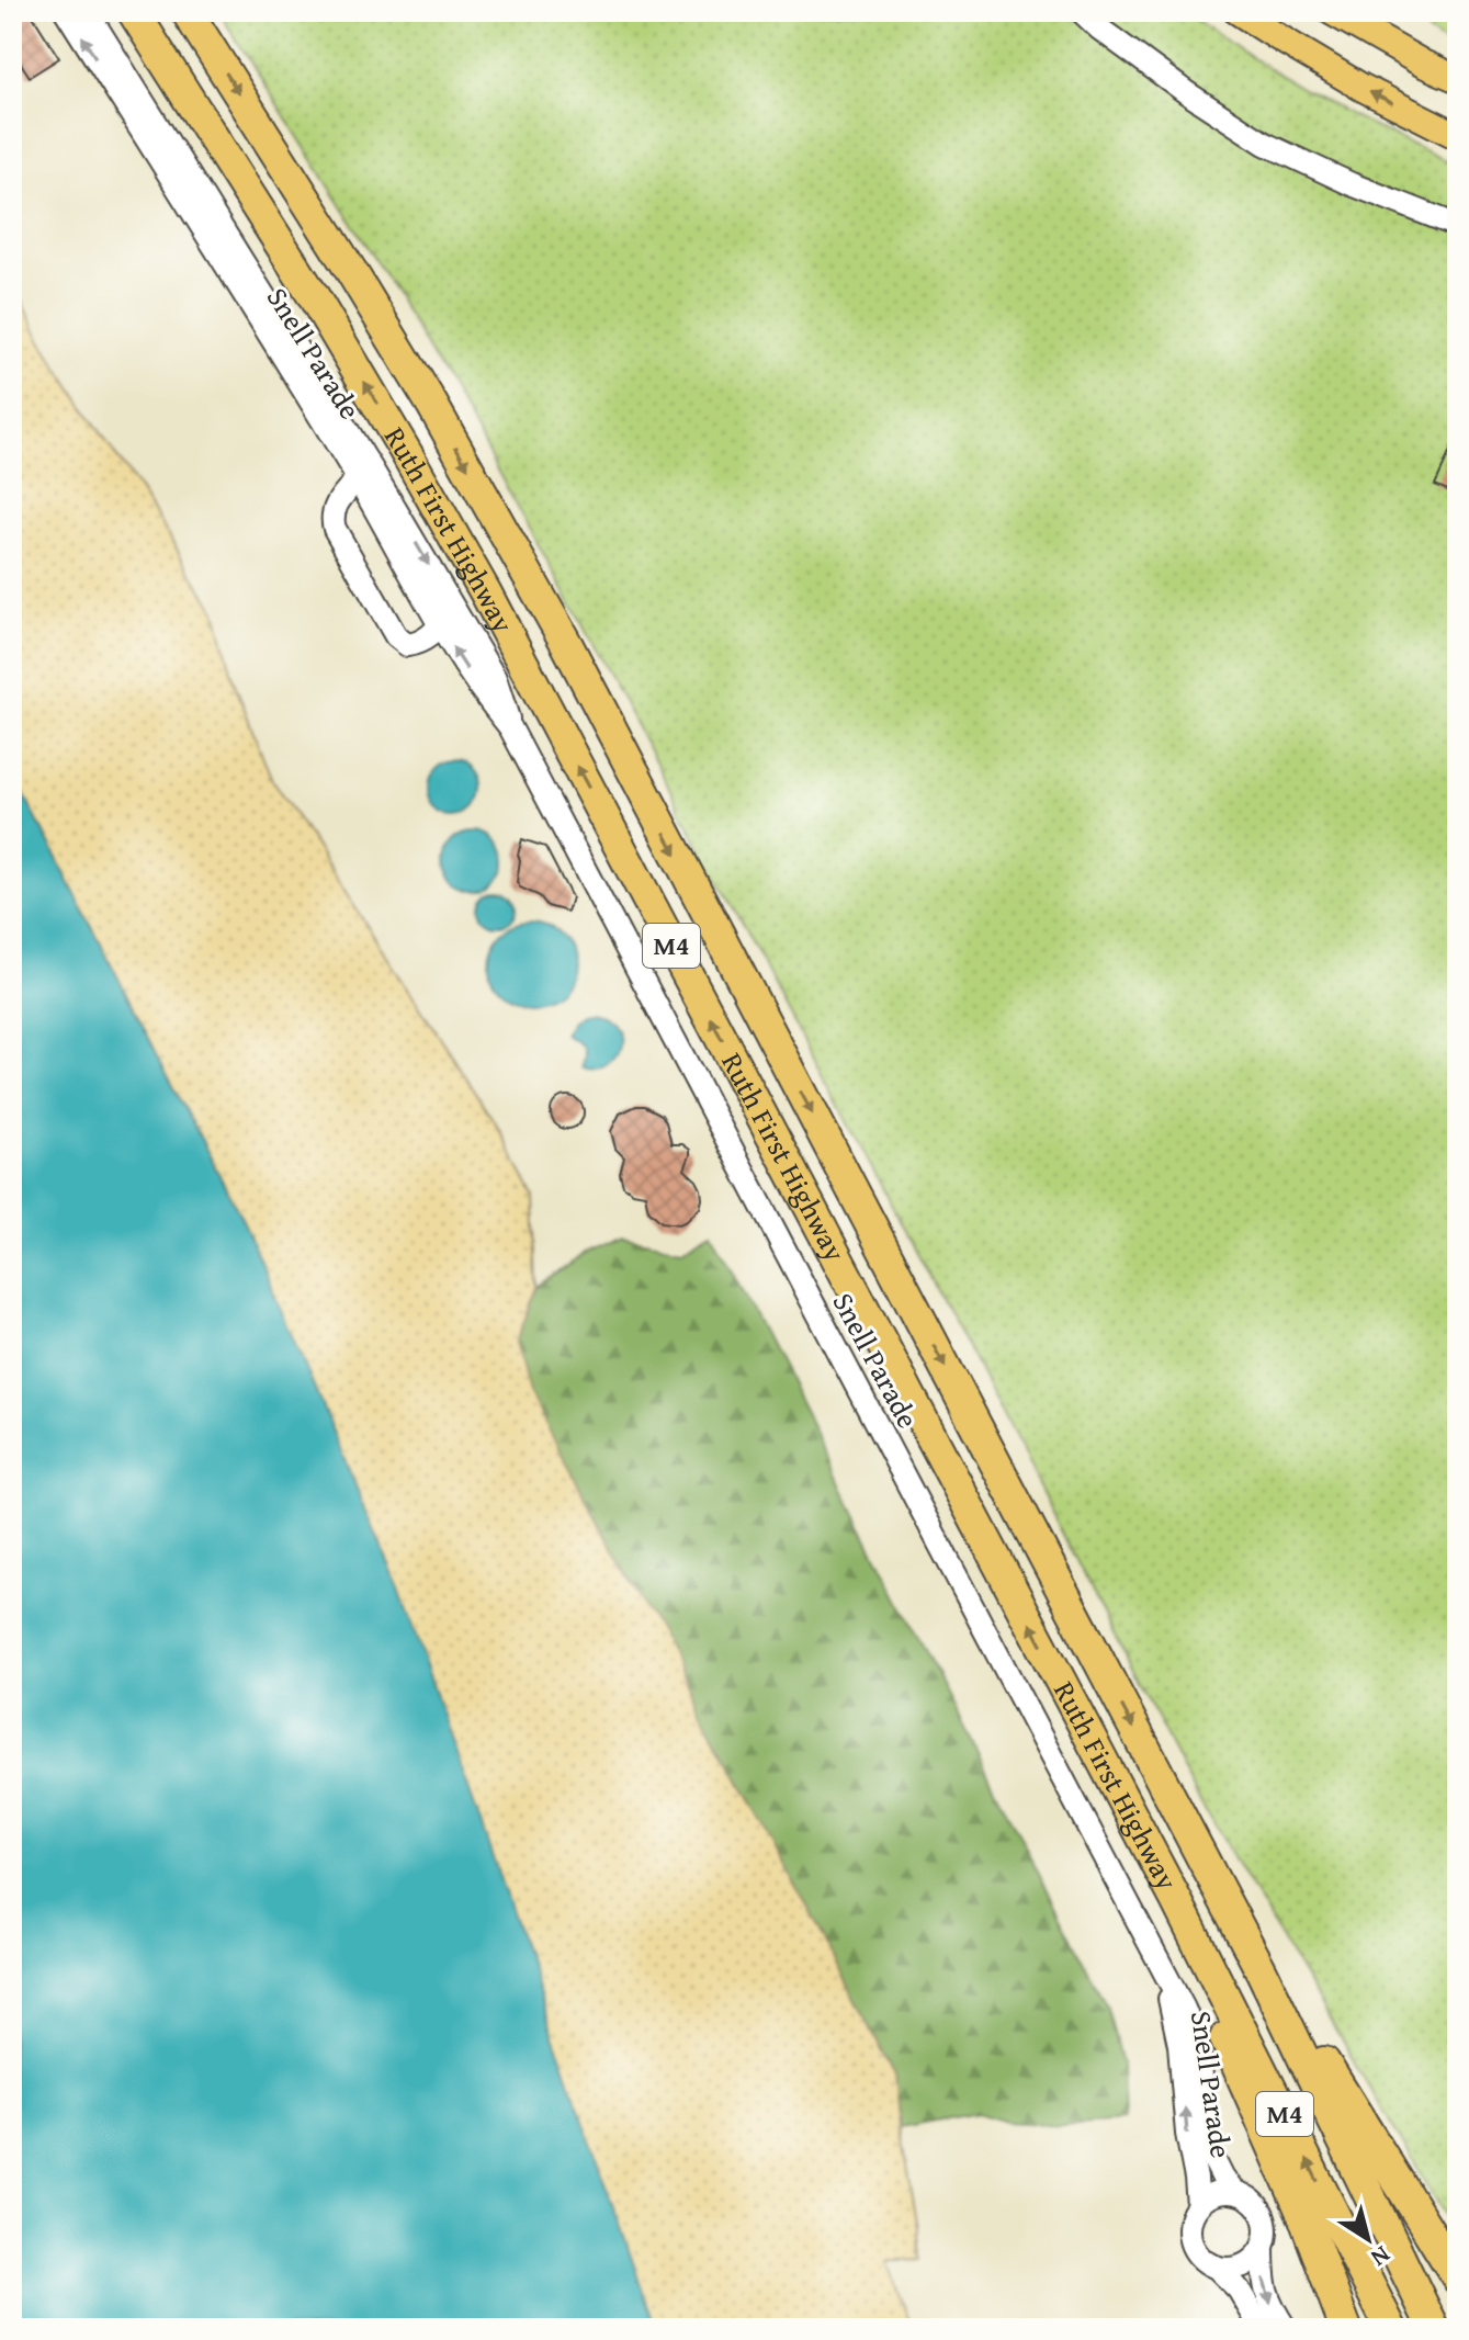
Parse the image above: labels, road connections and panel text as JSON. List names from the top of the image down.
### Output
{
  "streets": {
    "highway": ["Ruth First Highway", "M4"],
    "street": ["Snell Parade"]
  },
  "north": "bottom right"
}
